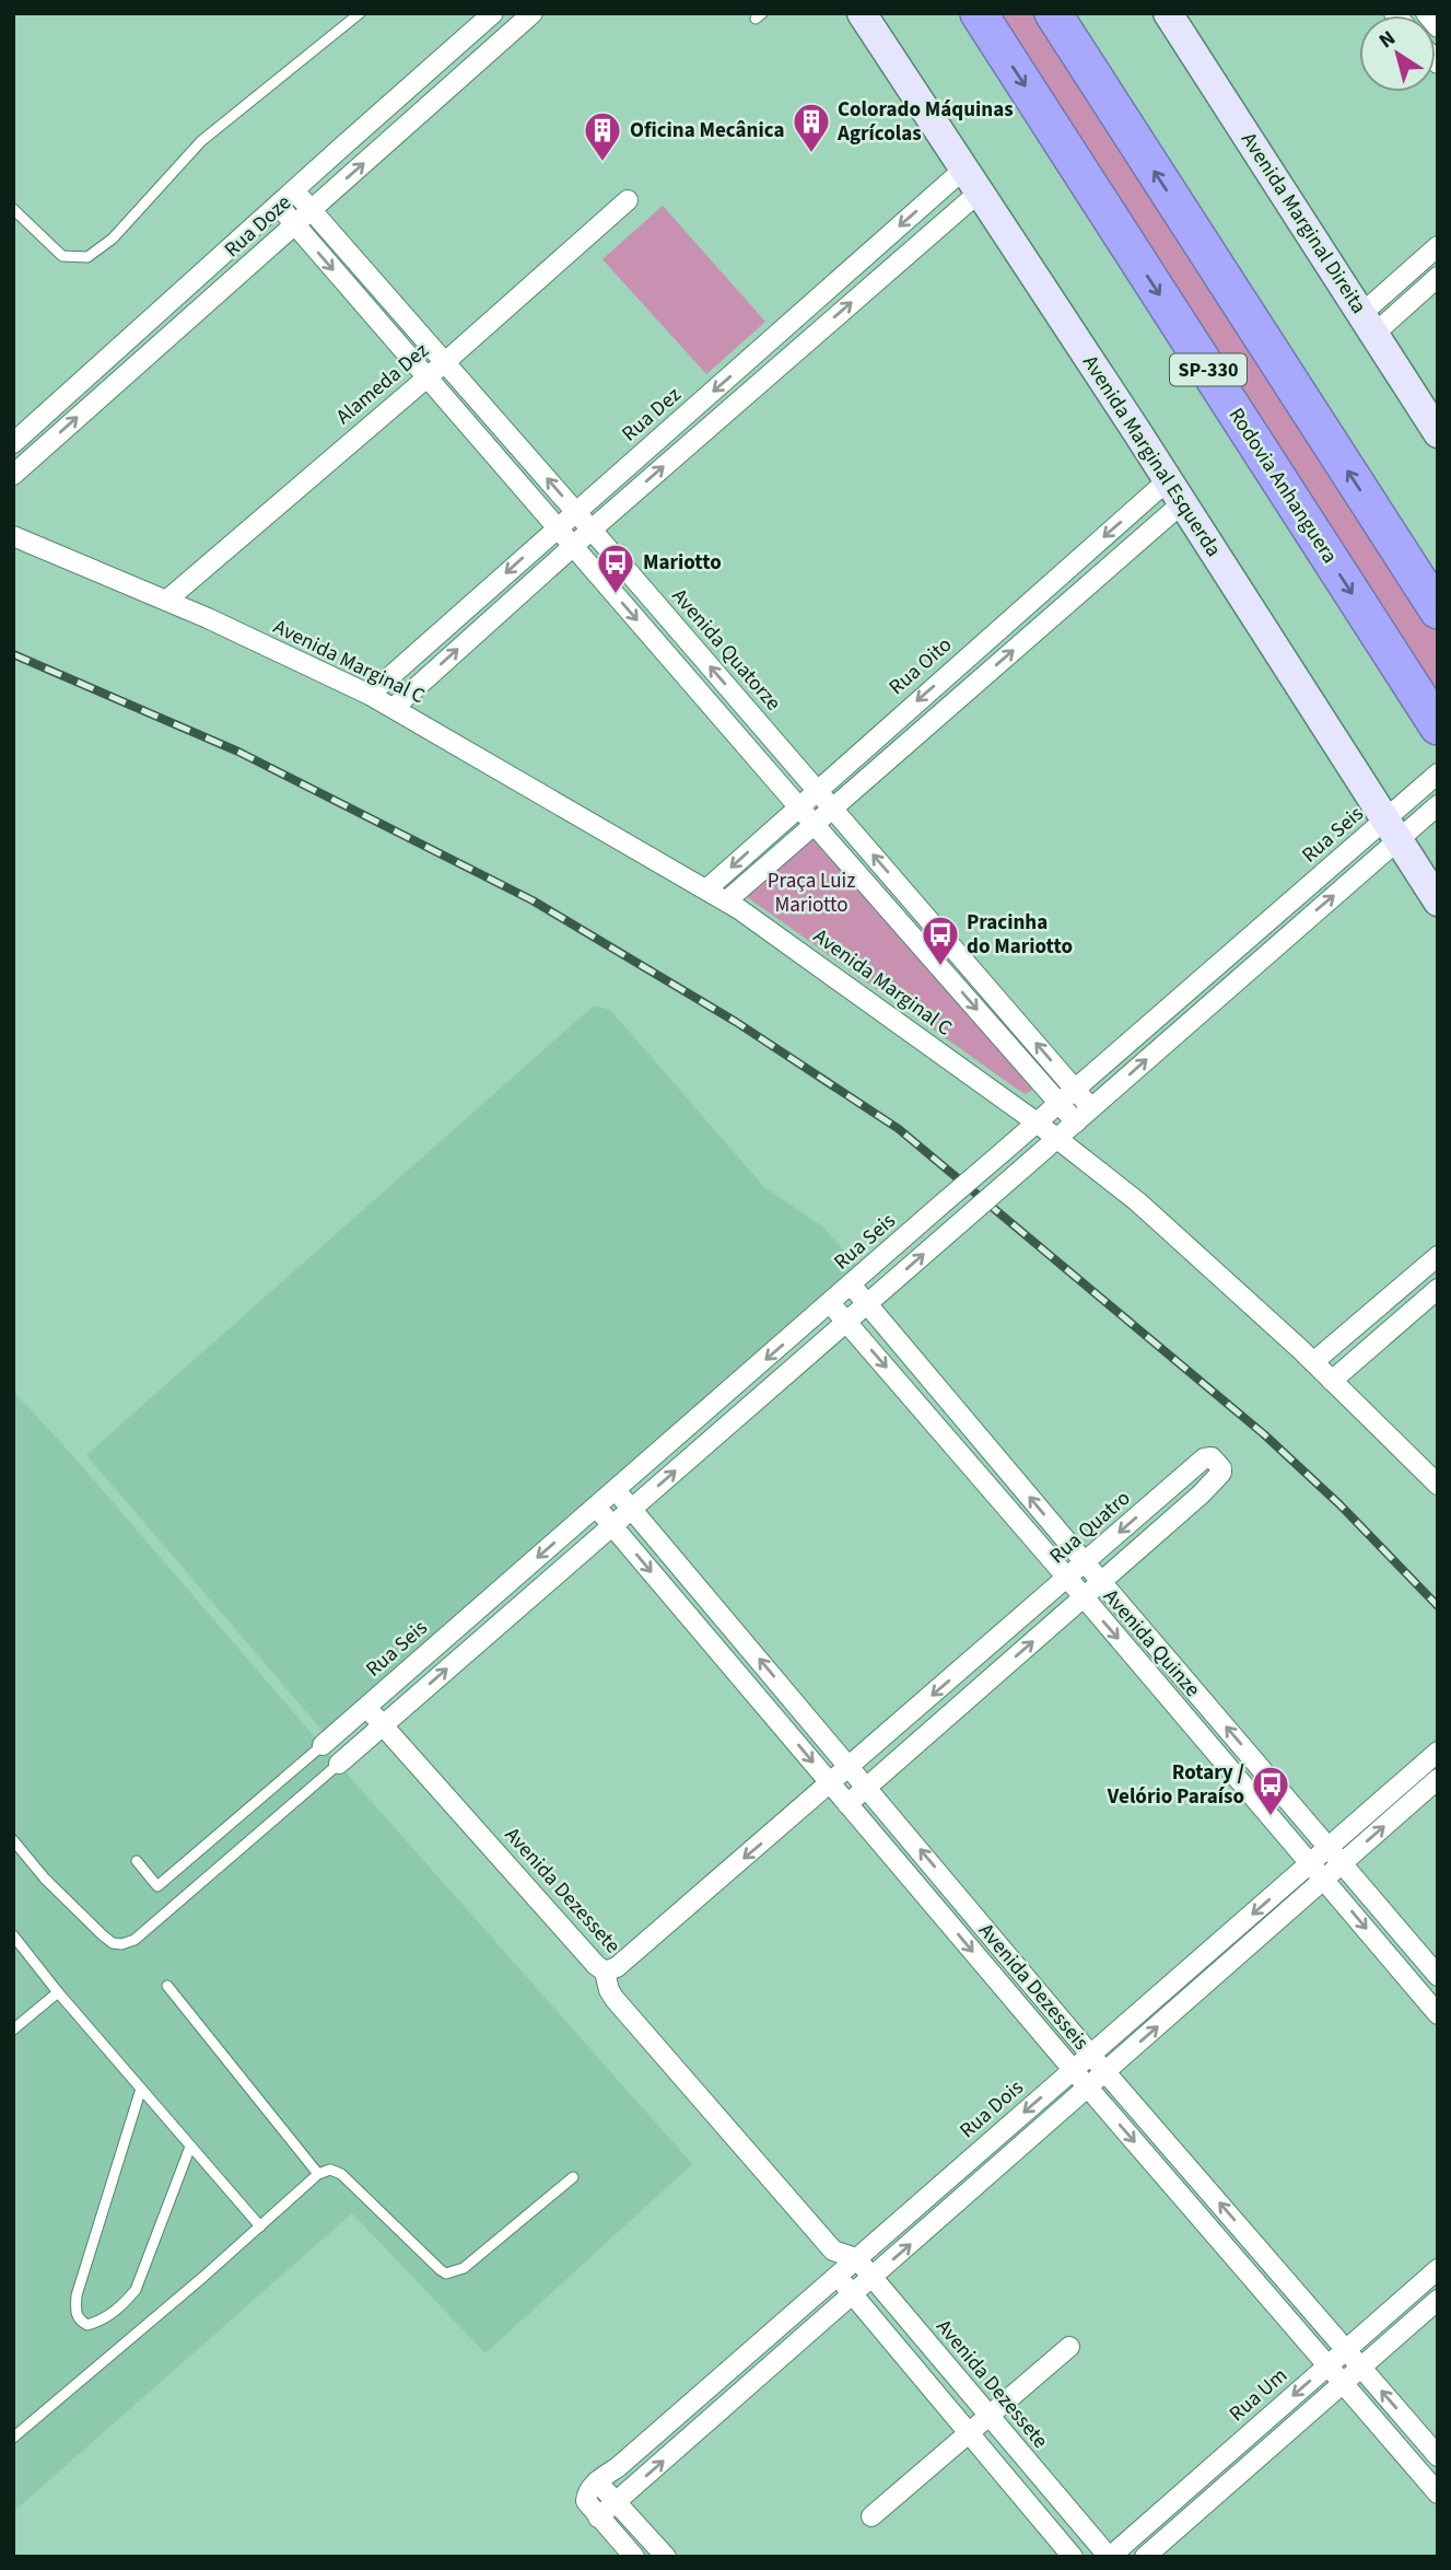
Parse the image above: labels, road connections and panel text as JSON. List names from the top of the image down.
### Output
{
  "streets": {
    "highway": ["SP-330", "Rodovia Anhanguera"],
    "main road": ["Avenida Marginal Direita", "Avenida Marginal Esquerda"],
    "street": [
      "Rua Doze",
      "Alameda Dez",
      "Rua Dez",
      "Avenida Quatorze",
      "Avenida Marginal C",
      "Rua Oito",
      "Rua Seis",
      "Rua Quatro",
      "Avenida Quinze",
      "Avenida Dezessete",
      "Avenida Dezesseis",
      "Rua Dois",
      "Rua Um"
    ]
  },
  "crossings": [
    ["Rua Doze", "Avenida Quatorze"],
    ["Alameda Dez", "Avenida Quatorze"],
    ["Alameda Dez", "Avenida Marginal C"],
    ["Rua Dez", "Avenida Marginal Esquerda"],
    ["Rua Dez", "Avenida Quatorze"],
    ["Rua Dez", "Avenida Marginal C"],
    ["Avenida Marginal Esquerda", "Rua Oito"],
    ["Avenida Marginal Esquerda", "Rua Seis"],
    ["Avenida Quatorze", "Rua Oito"],
    ["Avenida Quatorze", "Rua Seis"],
    ["Avenida Marginal C", "Rua Oito"],
    ["Avenida Marginal C", "Rua Seis"],
    ["Rua Seis", "Avenida Quinze"],
    ["Rua Seis", "Avenida Dezessete"],
    ["Rua Seis", "Avenida Dezesseis"],
    ["Rua Quatro", "Avenida Quinze"],
    ["Rua Quatro", "Avenida Dezessete"],
    ["Rua Quatro", "Avenida Dezesseis"],
    ["Avenida Quinze", "Rua Dois"],
    ["Avenida Dezessete", "Rua Dois"],
    ["Avenida Dezessete", "Rua Um"],
    ["Avenida Dezesseis", "Rua Dois"],
    ["Avenida Dezesseis", "Rua Um"]
  ],
  "parks": ["Praça Luiz Mariotto"],
  "places": {
    "building": ["Colorado Máquinas Agrícolas", "Oficina Mecânica"],
    "bus stop": ["Mariotto", "Pracinha do Mariotto", "Rotary / Velório Paraíso"]
  },
  "north": "top left"
}
